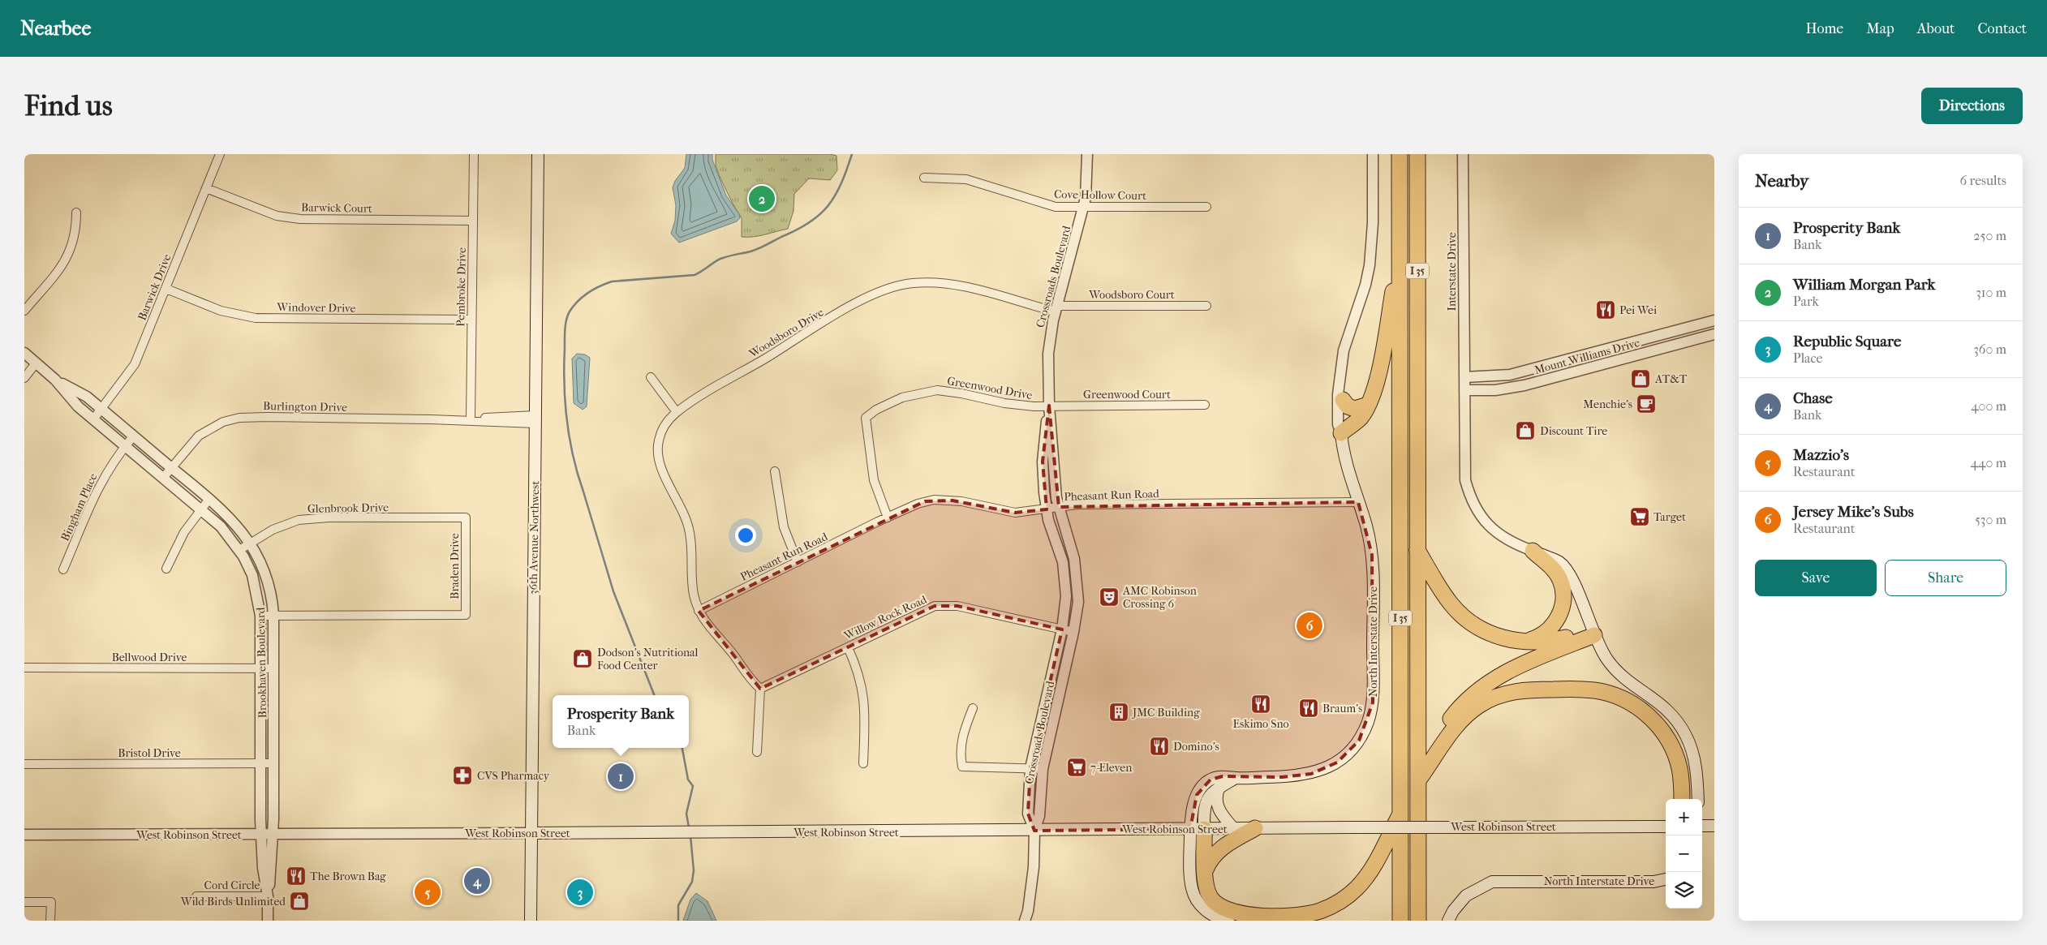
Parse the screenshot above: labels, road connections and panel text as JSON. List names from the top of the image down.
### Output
{
  "streets": {
    "highway": ["I 35"],
    "main road": ["36th Avenue Northwest", "North Interstate Drive", "West Robinson Street"],
    "street": [
      "Cove Hollow Court",
      "Barwick Court",
      "Interstate Drive",
      "Crossroads Boulevard",
      "Barwick Drive",
      "Pembroke Drive",
      "Woodsboro Court",
      "Windover Drive",
      "Woodsboro Drive",
      "Mount Williams Drive",
      "Greenwood Drive",
      "Greenwood Court",
      "Burlington Drive",
      "Pheasant Run Road",
      "Bingham Place",
      "Glenbrook Drive",
      "Braden Drive",
      "Willow Rock Road",
      "Bellwood Drive",
      "Brookhaven Boulevard",
      "Bristol Drive",
      "Cord Circle"
    ]
  },
  "crossings": [
    ["Cove Hollow Court", "Crossroads Boulevard"],
    ["Barwick Court", "Barwick Drive"],
    ["Barwick Court", "Pembroke Drive"],
    ["Interstate Drive", "Mount Williams Drive"],
    ["Crossroads Boulevard", "Woodsboro Court"],
    ["Crossroads Boulevard", "Woodsboro Drive"],
    ["Crossroads Boulevard", "Greenwood Drive"],
    ["Crossroads Boulevard", "Greenwood Court"],
    ["Crossroads Boulevard", "Pheasant Run Road"],
    ["Crossroads Boulevard", "Willow Rock Road"],
    ["Crossroads Boulevard", "West Robinson Street"],
    ["Barwick Drive", "Windover Drive"],
    ["Barwick Drive", "Brookhaven Boulevard"],
    ["Pembroke Drive", "Windover Drive"],
    ["Pembroke Drive", "Burlington Drive"],
    ["Woodsboro Court", "Woodsboro Drive"],
    ["Woodsboro Drive", "Pheasant Run Road"],
    ["Woodsboro Drive", "Willow Rock Road"],
    ["Greenwood Drive", "Greenwood Court"],
    ["Greenwood Drive", "Pheasant Run Road"],
    ["Burlington Drive", "36th Avenue Northwest"],
    ["Burlington Drive", "Brookhaven Boulevard"],
    ["Pheasant Run Road", "North Interstate Drive"],
    ["Bingham Place", "Brookhaven Boulevard"],
    ["Glenbrook Drive", "Braden Drive"],
    ["Glenbrook Drive", "Brookhaven Boulevard"],
    ["36th Avenue Northwest", "West Robinson Street"],
    ["Braden Drive", "Brookhaven Boulevard"],
    ["North Interstate Drive", "West Robinson Street"],
    ["Bellwood Drive", "Brookhaven Boulevard"],
    ["Brookhaven Boulevard", "Bristol Drive"],
    ["Brookhaven Boulevard", "West Robinson Street"],
    ["Brookhaven Boulevard", "Cord Circle"]
  ],
  "places": {
    "restaurant": [
      "Pei Wei",
      "Eskimo Sno",
      "Braum's",
      "Domino's",
      "The Brown Bag"
    ],
    "shop": [
      "AT&T",
      "Discount Tire",
      "Dodson's Nutritional Food Center",
      "Wild Birds Unlimited"
    ],
    "cafe": ["Menchie's"],
    "supermarket": ["Target", "7-Eleven"],
    "theatre": ["AMC Robinson Crossing 6"],
    "building": ["JMC Building"],
    "pharmacy": ["CVS Pharmacy"]
  },
  "page": {
    "header": "Nearbee",
    "nav": [
      "Home",
      "Map",
      "About",
      "Contact"
    ],
    "buttons": [
      "Directions",
      ["Save", "Share"]
    ],
    "title": "Find us",
    "heading": ["Nearby", "6 results"],
    "pins": [
      "2",
      "6",
      "1",
      "4",
      "3",
      "5"
    ],
    "list": [
      {
        "mark": "1",
        "name": "Prosperity Bank",
        "note": "Bank",
        "value": "250 m"
      },
      {
        "mark": "2",
        "name": "William Morgan Park",
        "note": "Park",
        "value": "310 m"
      },
      {
        "mark": "3",
        "name": "Republic Square",
        "note": "Place",
        "value": "360 m"
      },
      {
        "mark": "4",
        "name": "Chase",
        "note": "Bank",
        "value": "400 m"
      },
      {
        "mark": "5",
        "name": "Mazzio's",
        "note": "Restaurant",
        "value": "440 m"
      },
      {
        "mark": "6",
        "name": "Jersey Mike's Subs",
        "note": "Restaurant",
        "value": "530 m"
      }
    ],
    "popup": ["Prosperity Bank", "Bank"],
    "map_buttons": ["+", "−"]
  }
}
